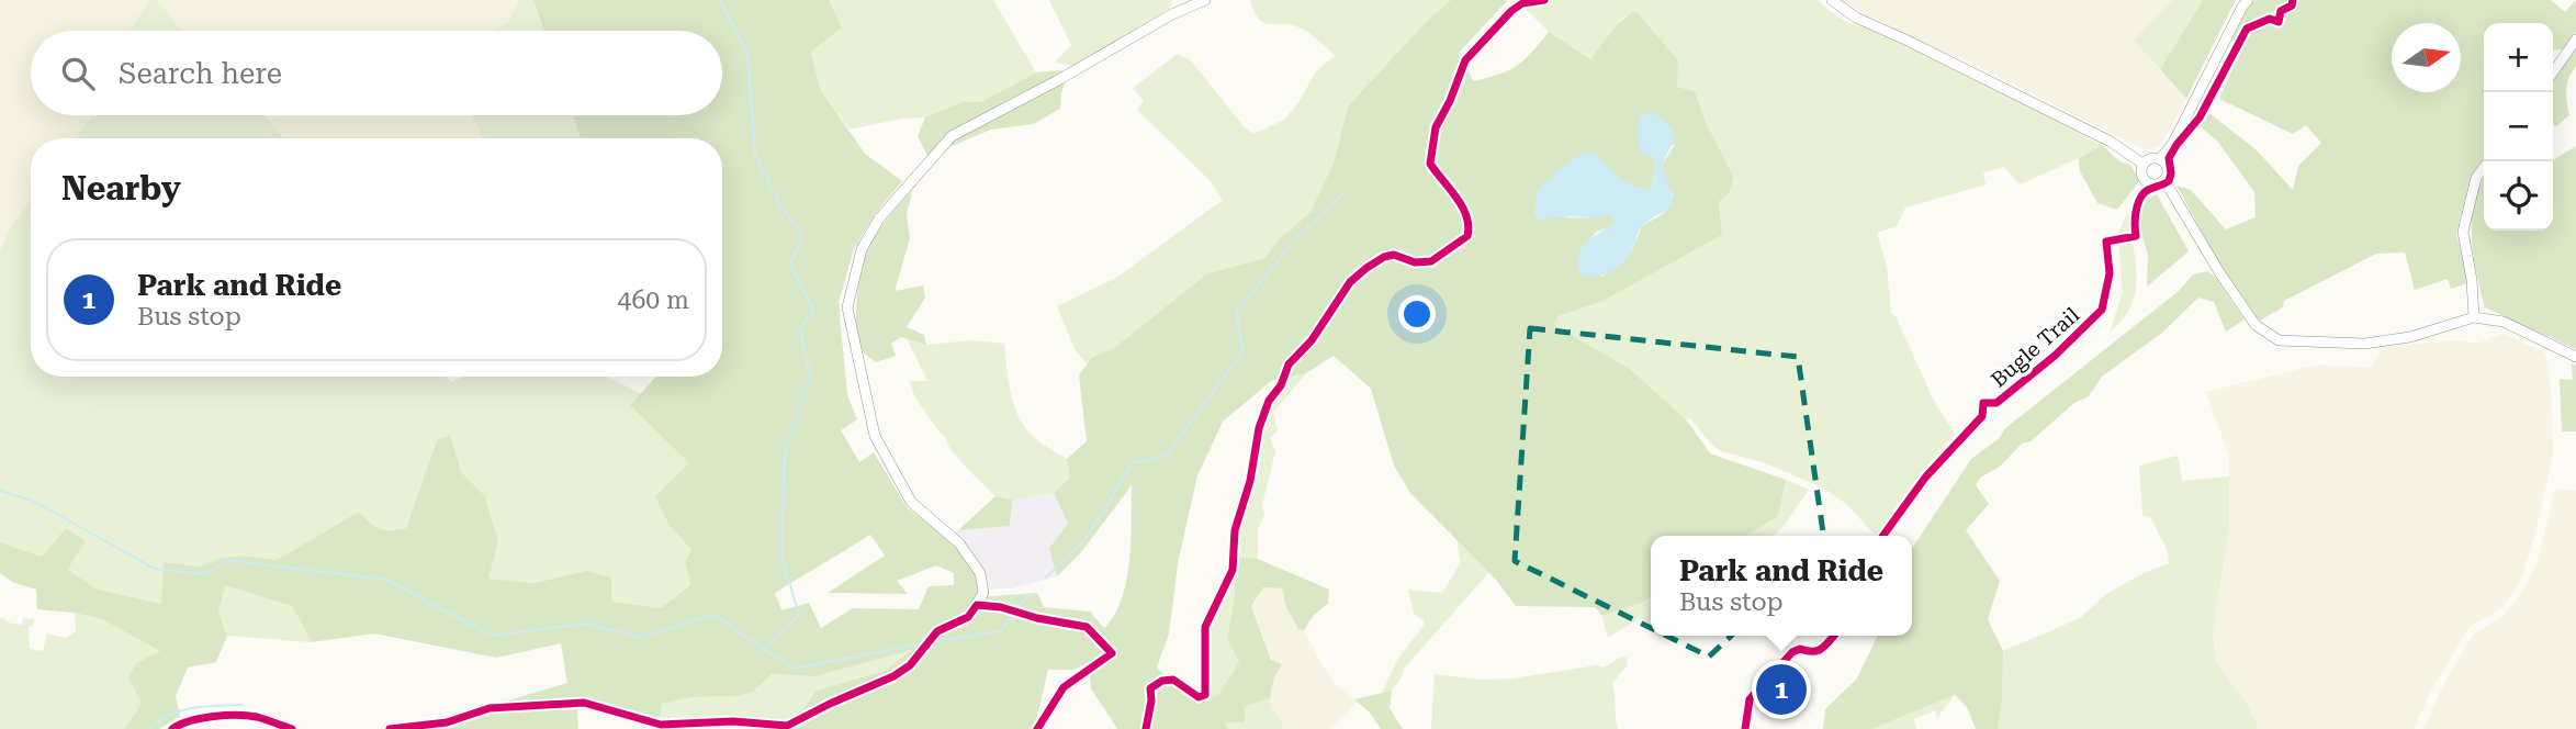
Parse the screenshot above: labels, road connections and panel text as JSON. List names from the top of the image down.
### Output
{
  "streets": {
    "cycle path": ["Bugle Trail"]
  },
  "north": "right",
  "page": {
    "map_buttons": ["+", "−"],
    "search": "Search here",
    "heading": "Nearby",
    "list": [
      {
        "mark": "1",
        "name": "Park and Ride",
        "note": "Bus stop",
        "value": "460 m"
      }
    ],
    "popup": ["Park and Ride", "Bus stop"],
    "pins": "1"
  }
}
